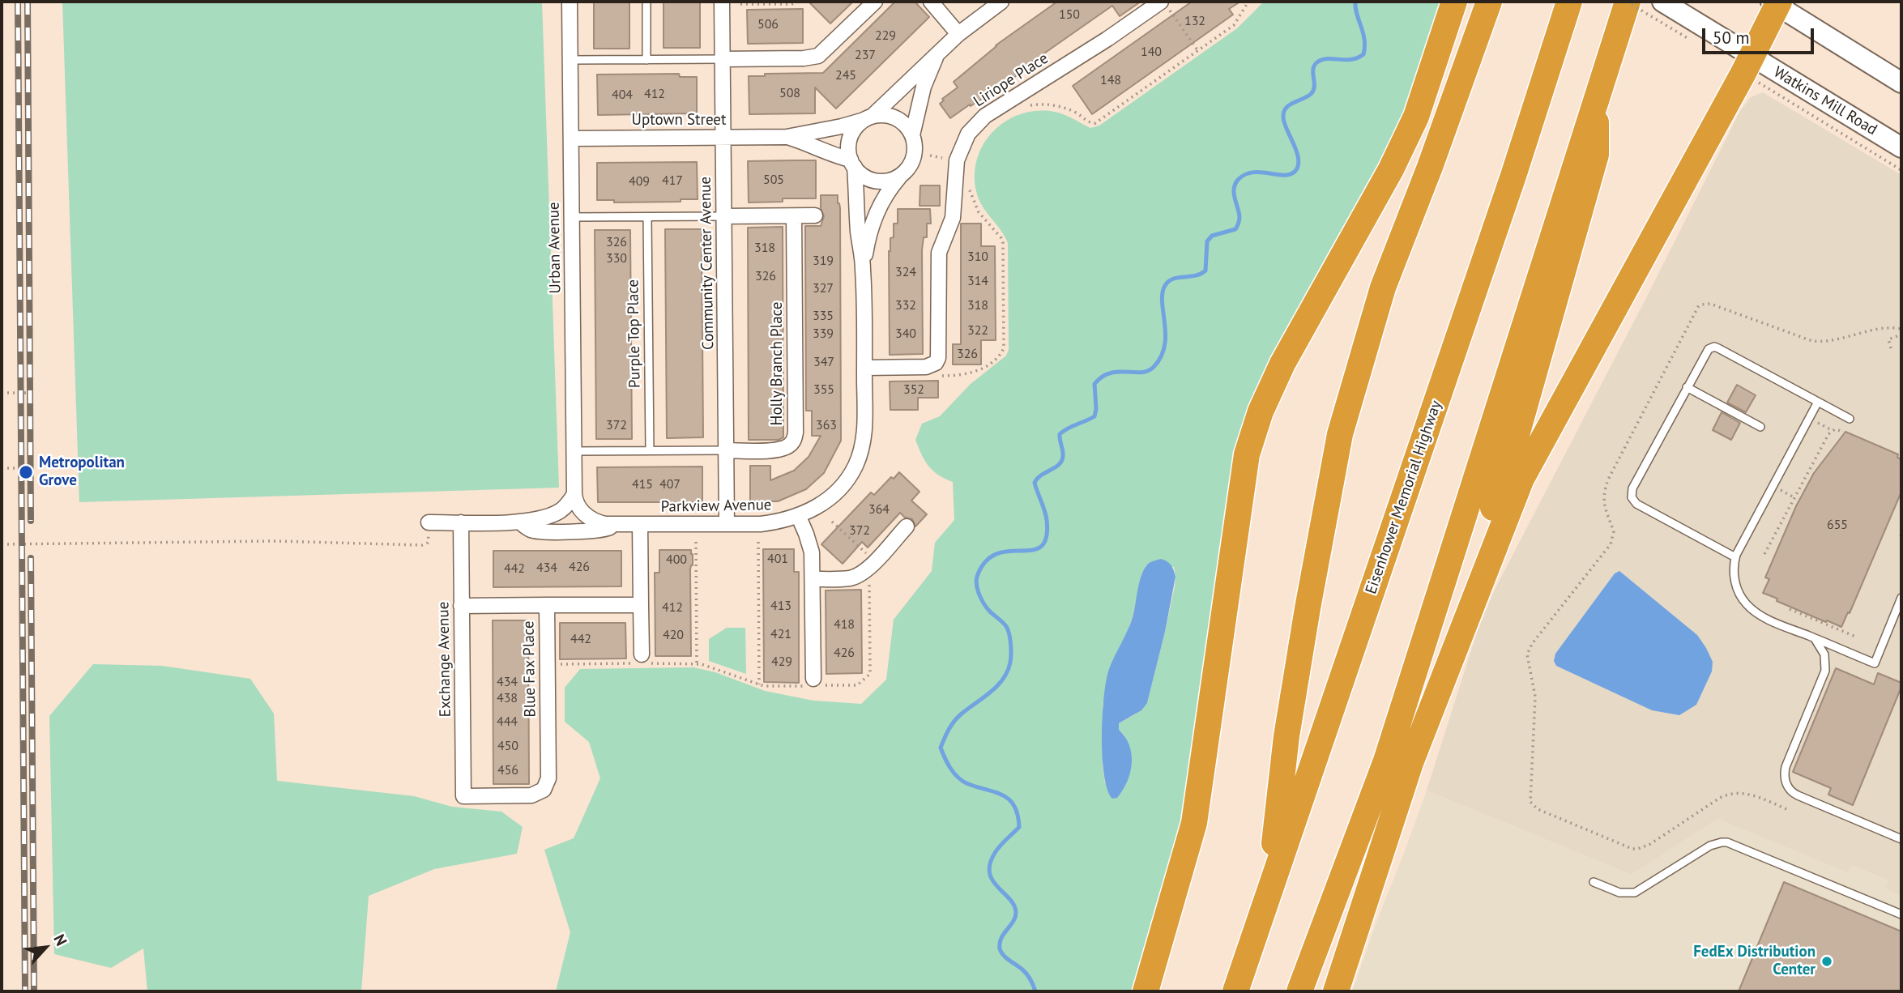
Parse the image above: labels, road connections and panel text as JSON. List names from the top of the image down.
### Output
{
  "streets": {
    "highway": ["Eisenhower Memorial Highway"],
    "main road": ["Watkins Mill Road"],
    "street": [
      "Liriope Place",
      "Uptown Street",
      "Urban Avenue",
      "Community Center Avenue",
      "Holly Branch Place",
      "Parkview Avenue",
      "Exchange Avenue",
      "Blue Fax Place"
    ],
    "lane": ["Purple Top Place"]
  },
  "crossings": [
    ["Liriope Place", "Parkview Avenue"],
    ["Uptown Street", "Urban Avenue"],
    ["Uptown Street", "Community Center Avenue"],
    ["Uptown Street", "Parkview Avenue"],
    ["Community Center Avenue", "Holly Branch Place"],
    ["Community Center Avenue", "Parkview Avenue"],
    ["Parkview Avenue", "Exchange Avenue"],
    ["Exchange Avenue", "Blue Fax Place"]
  ],
  "places": ["Metropolitan Grove", "FedEx Distribution Center"],
  "house_numbers": [
    "150",
    "132",
    "506",
    "229",
    "140",
    "237",
    "245",
    "148",
    "508",
    "412",
    "404",
    "505",
    "417",
    "409",
    "326",
    "318",
    "310",
    "330",
    "319",
    "324",
    "326",
    "314",
    "327",
    "332",
    "318",
    "335",
    "322",
    "339",
    "340",
    "326",
    "347",
    "355",
    "352",
    "372",
    "363",
    "415",
    "407",
    "364",
    "655",
    "372",
    "401",
    "400",
    "426",
    "434",
    "442",
    "413",
    "412",
    "418",
    "421",
    "420",
    "442",
    "426",
    "429",
    "434",
    "438",
    "444",
    "450",
    "456"
  ],
  "scale_bar": "50 m",
  "north": "top right"
}
